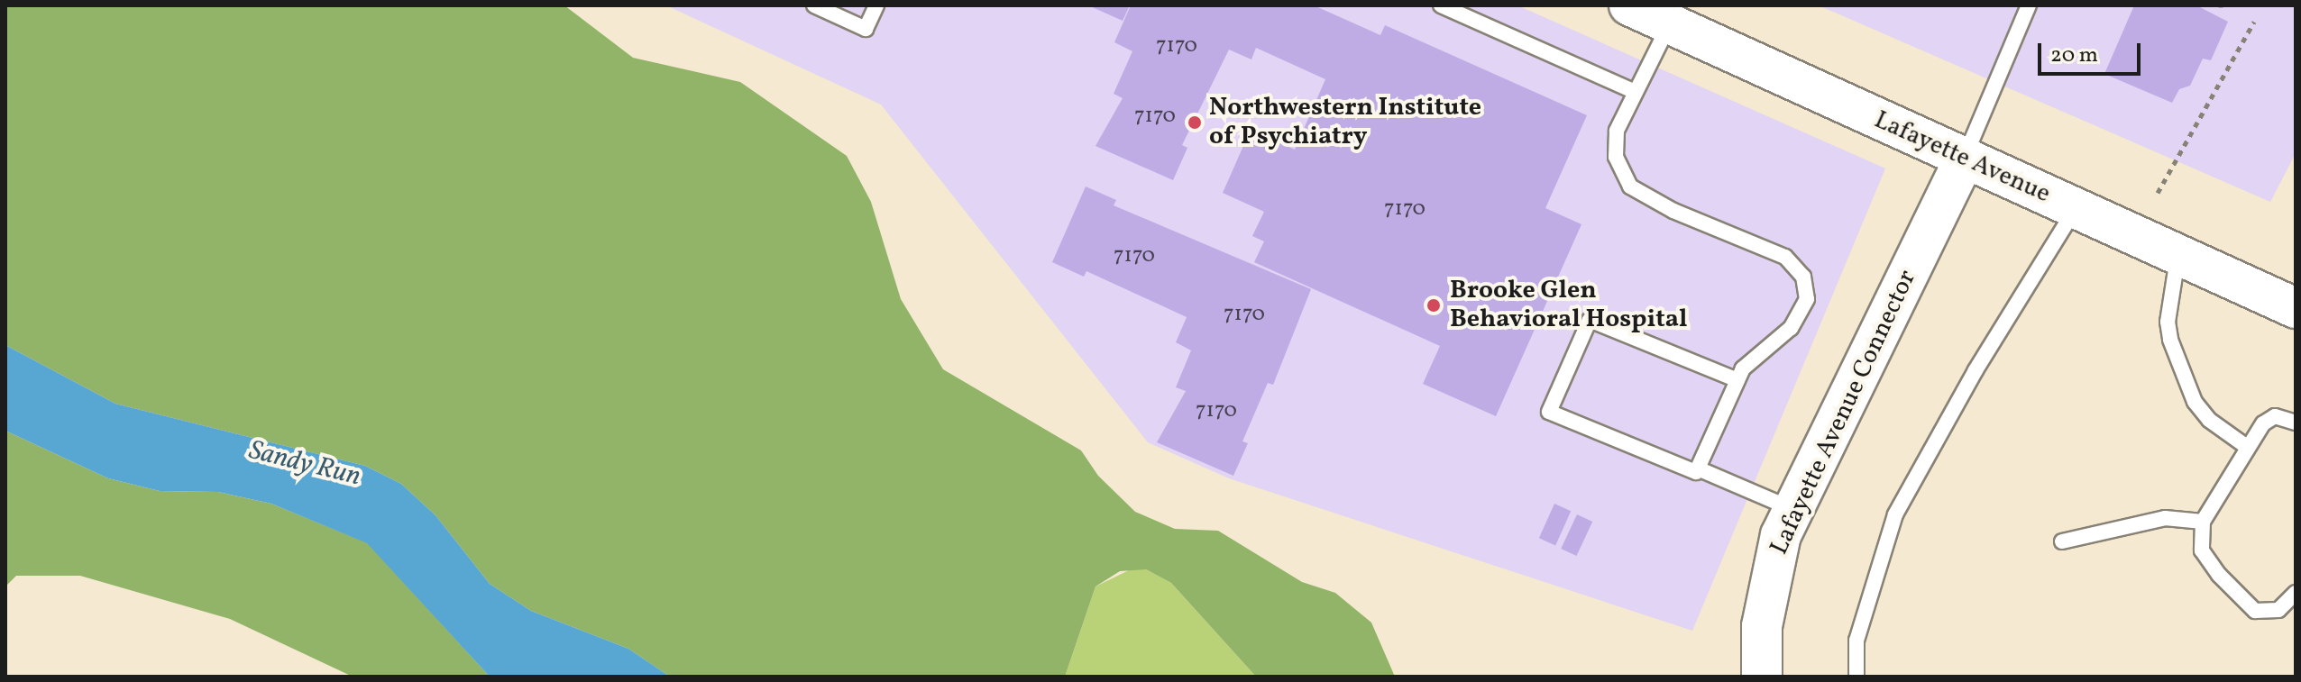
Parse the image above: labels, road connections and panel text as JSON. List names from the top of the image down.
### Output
{
  "streets": {
    "main road": ["Lafayette Avenue", "Lafayette Avenue Connector"]
  },
  "crossings": [
    ["Lafayette Avenue", "Lafayette Avenue Connector"]
  ],
  "water": ["Sandy Run"],
  "places": ["Northwestern Institute of Psychiatry", "Brooke Glen Behavioral Hospital"],
  "house_numbers": [
    "7170",
    "7170",
    "7170",
    "7170",
    "7170",
    "7170"
  ],
  "scale_bar": "20 m"
}
